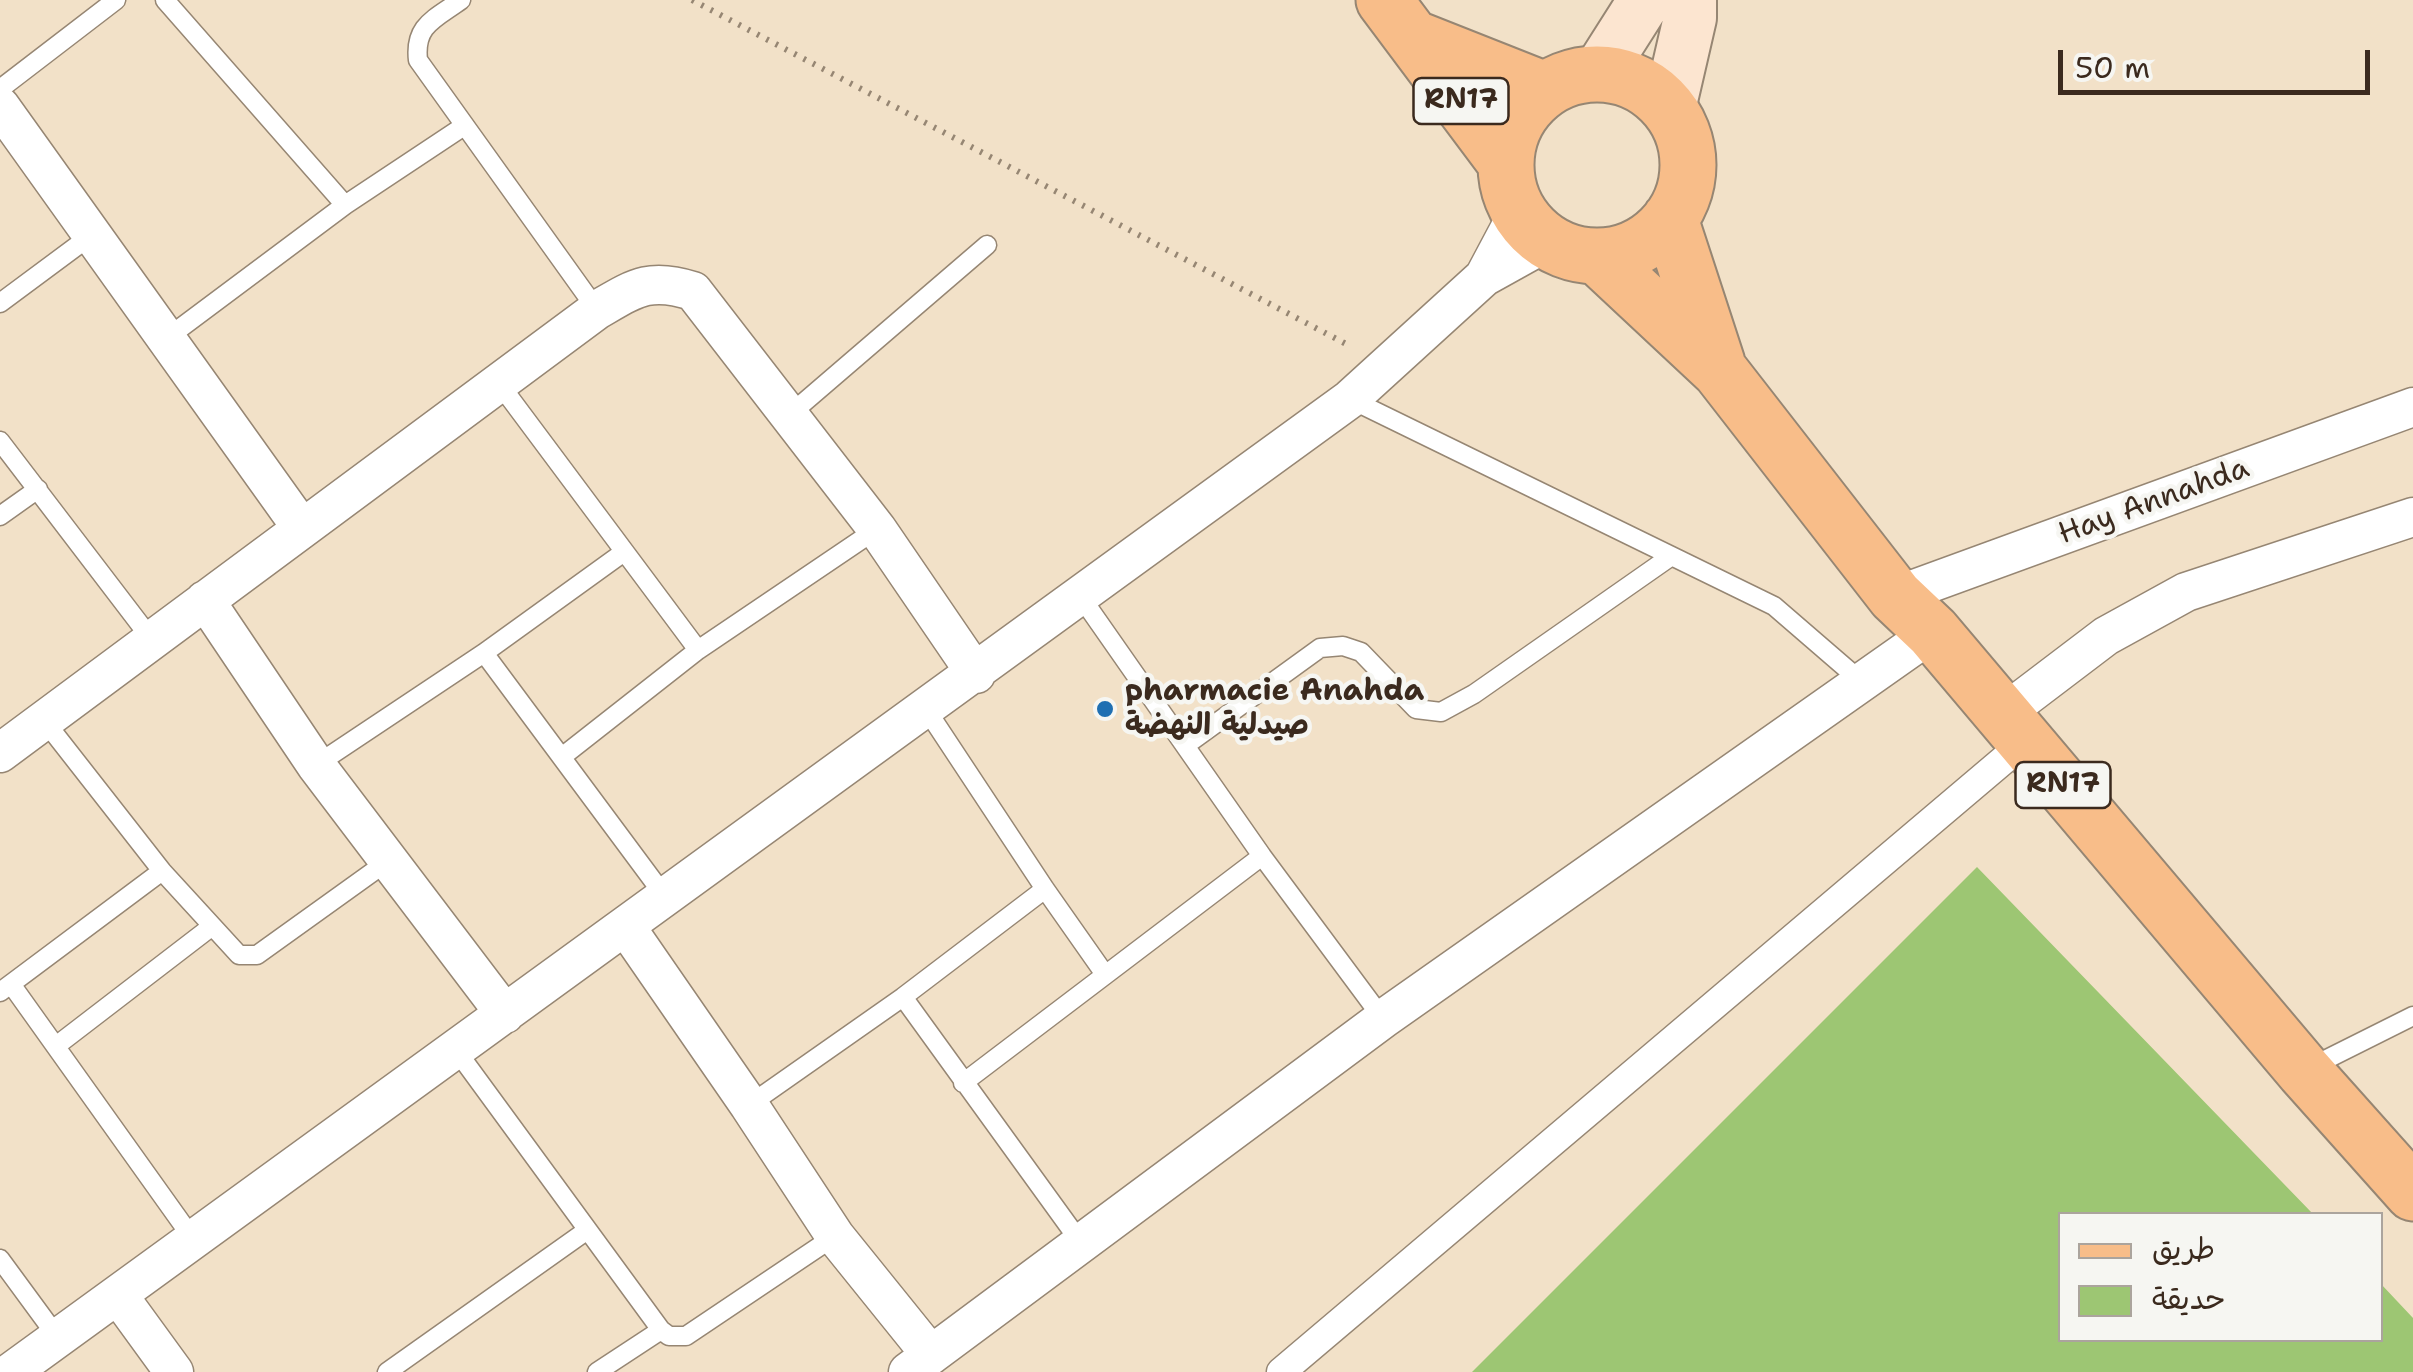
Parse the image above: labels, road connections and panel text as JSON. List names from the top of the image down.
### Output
{
  "streets": {
    "main road": ["RN17"],
    "street": ["Hay Annahda"]
  },
  "crossings": [
    ["RN17", "Hay Annahda"]
  ],
  "places": ["pharmacie Anahda صيدلية النهضة"],
  "legend": ["طريق", "حديقة"],
  "scale_bar": "50 m"
}
